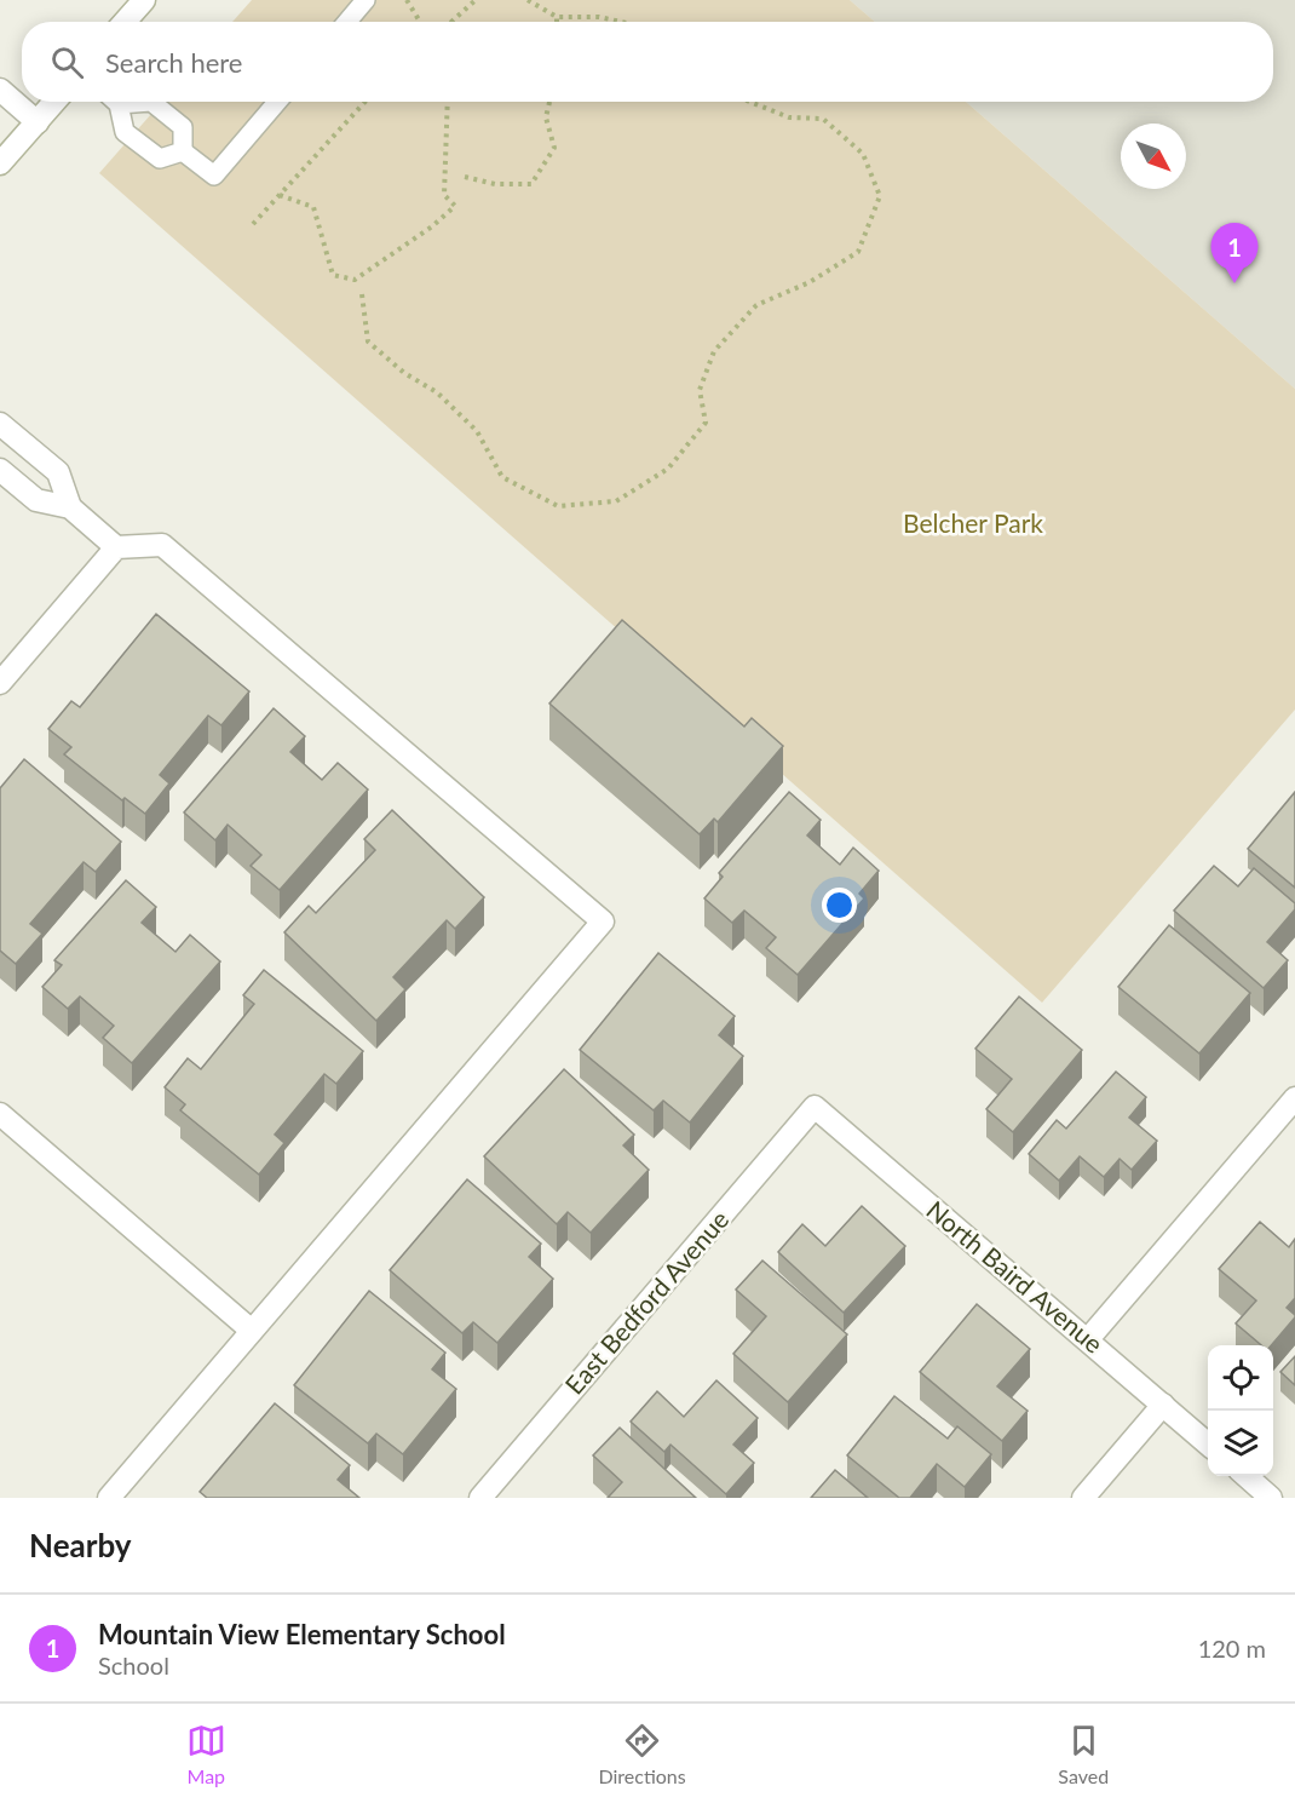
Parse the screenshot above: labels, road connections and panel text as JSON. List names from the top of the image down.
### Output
{
  "streets": {
    "street": ["North Baird Avenue", "East Bedford Avenue"]
  },
  "crossings": [
    ["North Baird Avenue", "East Bedford Avenue"]
  ],
  "parks": ["Belcher Park"],
  "north": "bottom right",
  "page": {
    "search": "Search here",
    "pins": "1",
    "heading": "Nearby",
    "list": [
      {
        "mark": "1",
        "name": "Mountain View Elementary School",
        "note": "School",
        "value": "120 m"
      }
    ],
    "nav": ["Map", "Directions", "Saved"]
  }
}
